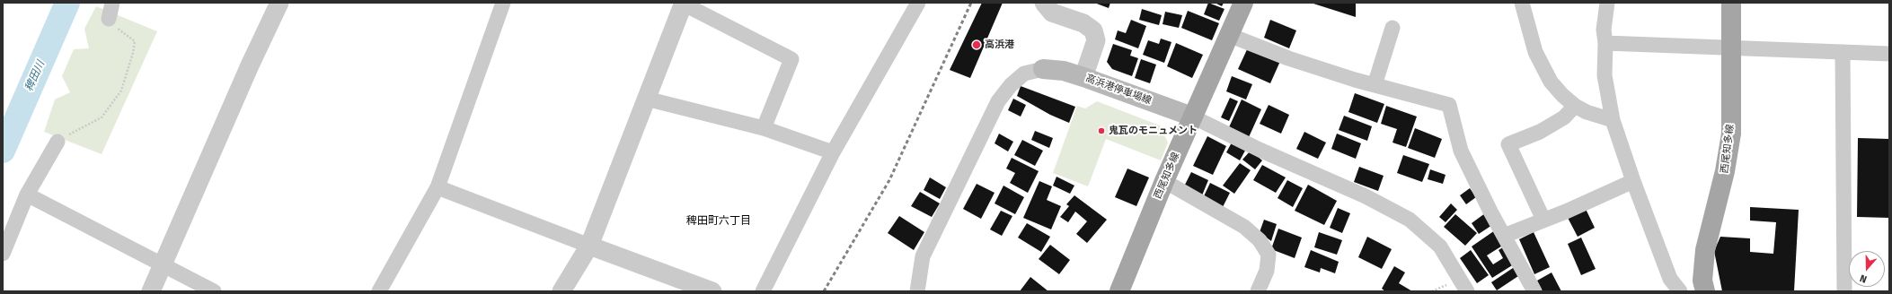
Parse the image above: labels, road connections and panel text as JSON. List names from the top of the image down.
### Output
{
  "streets": {
    "main road": ["高浜港停車場線", "西尾知多線"]
  },
  "crossings": [
    ["高浜港停車場線", "西尾知多線"]
  ],
  "districts": ["稗田町六丁目"],
  "water": ["稗田川"],
  "places": ["高浜港", "鬼瓦のモニュメント"],
  "north": "bottom"
}
